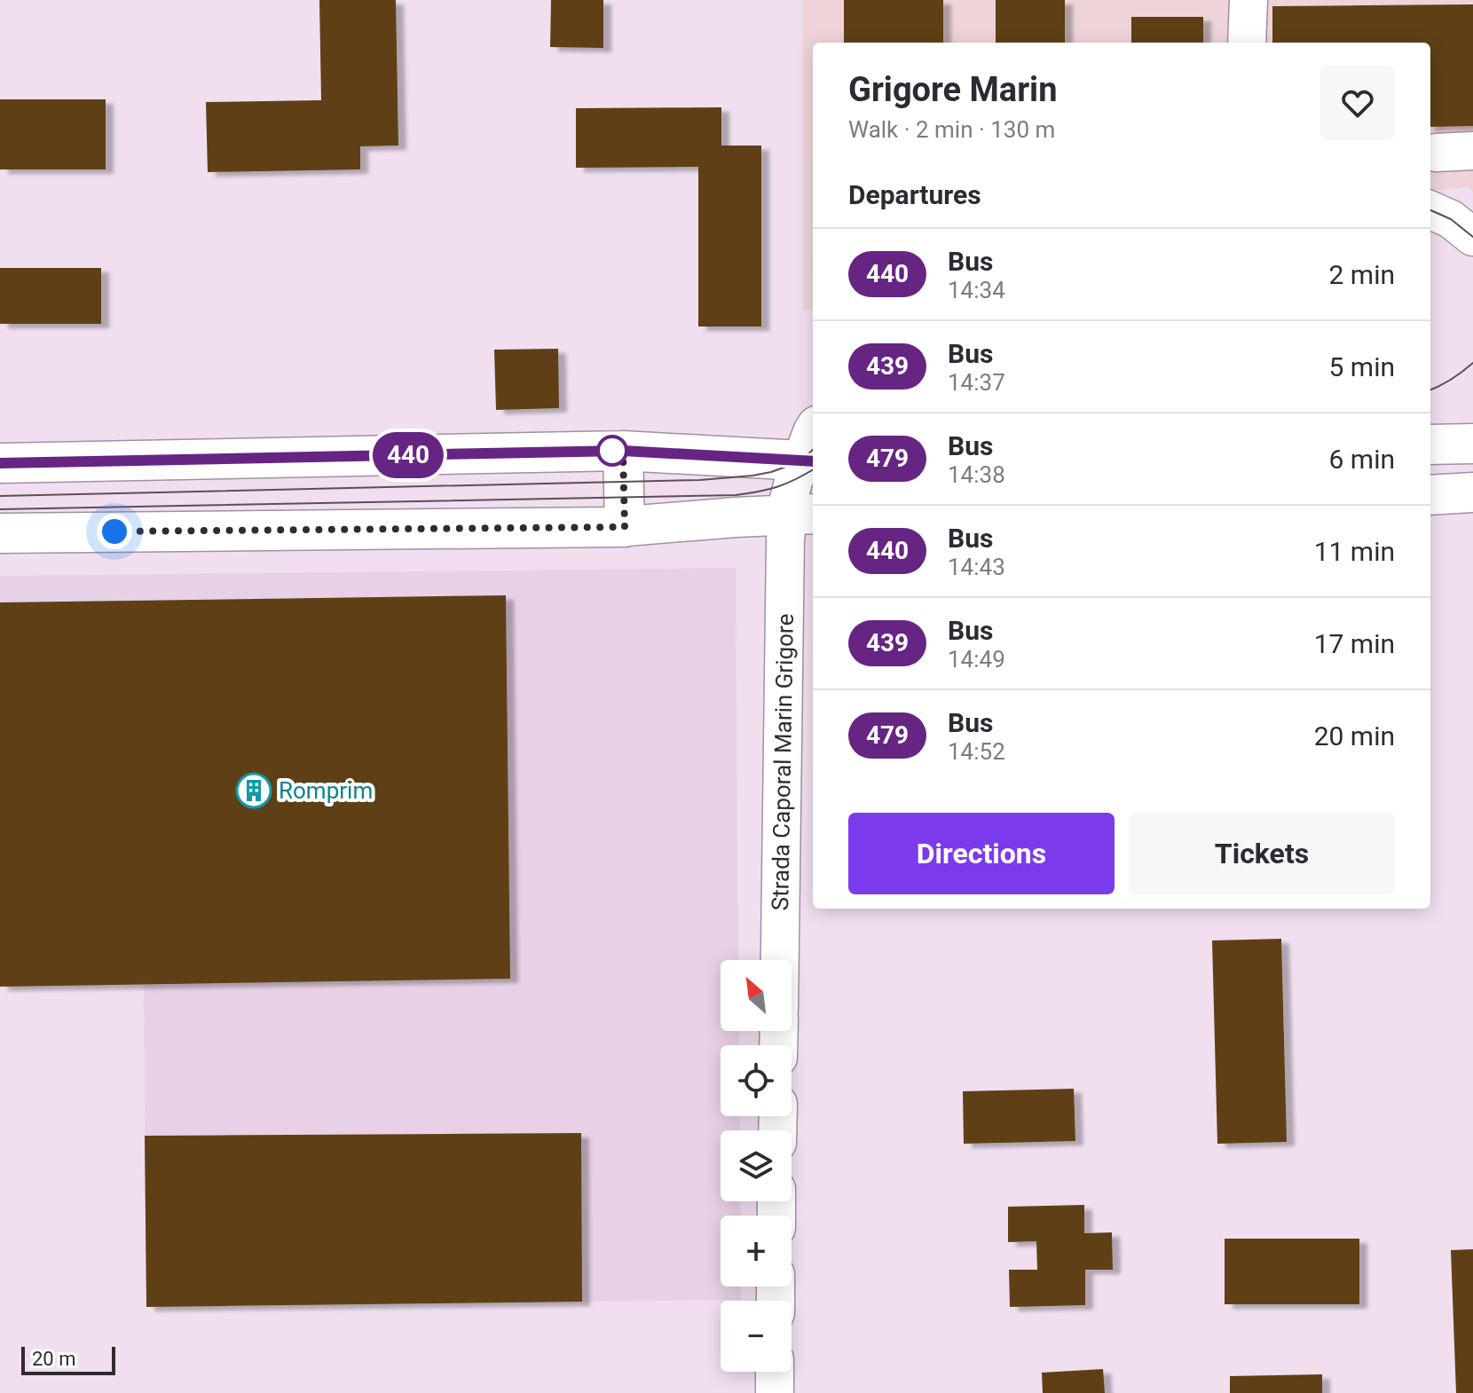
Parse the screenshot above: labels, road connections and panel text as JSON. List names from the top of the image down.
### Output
{
  "streets": {
    "street": ["Strada Caporal Marin Grigore"]
  },
  "places": {
    "building": ["Romprim"]
  },
  "lines": ["bus line 440"],
  "scale_bar": "20 m",
  "north": "top left",
  "page": {
    "on_map": "440",
    "heading": [
      ["Grigore Marin", "Walk · 2 min · 130 m"],
      "Departures"
    ],
    "list": [
      {
        "mark": "440",
        "name": "Bus",
        "note": "14:34",
        "value": "2 min"
      },
      {
        "mark": "439",
        "name": "Bus",
        "note": "14:37",
        "value": "5 min"
      },
      {
        "mark": "479",
        "name": "Bus",
        "note": "14:38",
        "value": "6 min"
      },
      {
        "mark": "440",
        "name": "Bus",
        "note": "14:43",
        "value": "11 min"
      },
      {
        "mark": "439",
        "name": "Bus",
        "note": "14:49",
        "value": "17 min"
      },
      {
        "mark": "479",
        "name": "Bus",
        "note": "14:52",
        "value": "20 min"
      }
    ],
    "buttons": ["Directions", "Tickets"],
    "map_buttons": ["+", "−"],
    "scale": "20 m"
  }
}
